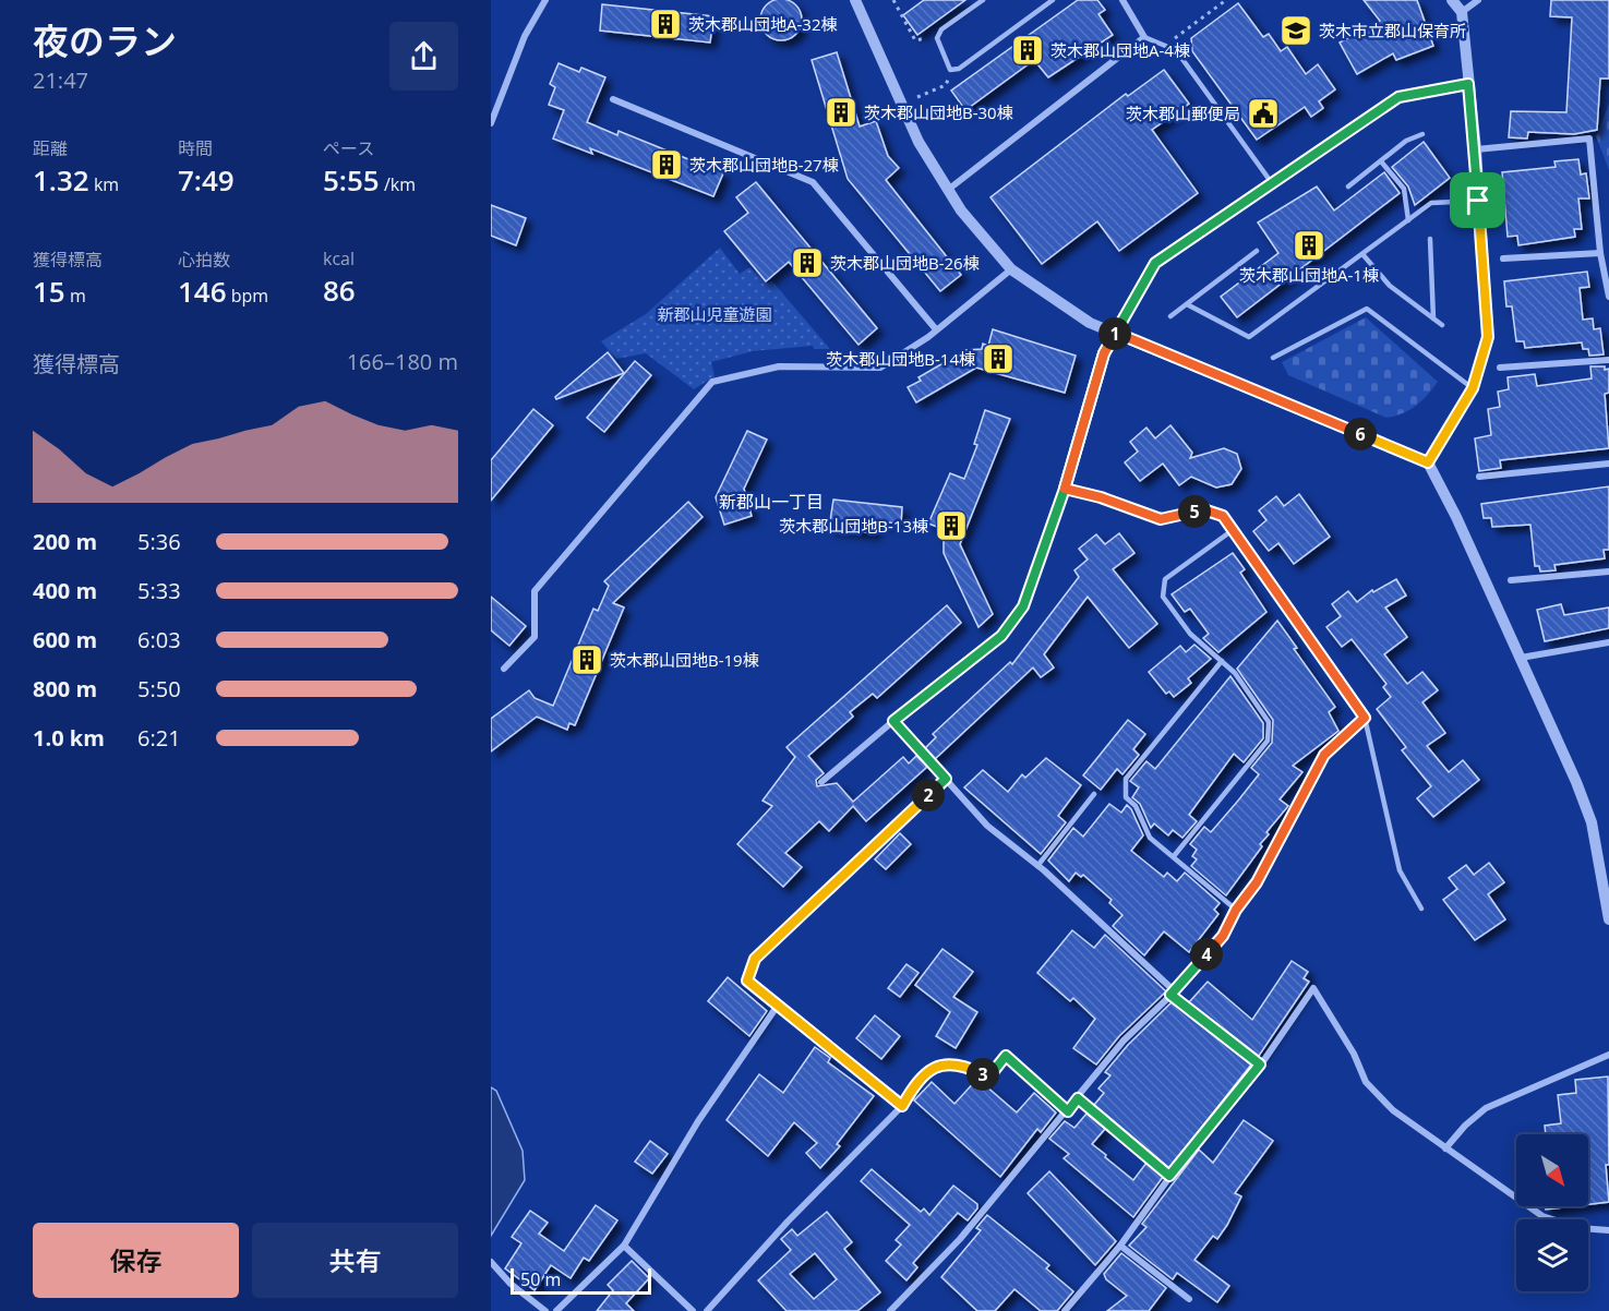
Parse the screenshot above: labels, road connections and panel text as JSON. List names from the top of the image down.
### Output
{
  "districts": ["新郡山一丁目"],
  "parks": ["新郡山児童遊園"],
  "places": {
    "building": [
      "茨木郡山団地A-32棟",
      "茨木郡山団地A-4棟",
      "茨木郡山団地B-30棟",
      "茨木郡山団地B-27棟",
      "茨木郡山団地A-1棟",
      "茨木郡山団地B-26棟",
      "茨木郡山団地B-14棟",
      "茨木郡山団地B-13棟",
      "茨木郡山団地B-19棟"
    ],
    "school or university": ["茨木市立郡山保育所"],
    "public building": ["茨木郡山郵便局"]
  },
  "scale_bar": "50 m",
  "north": "bottom right",
  "page": {
    "heading": ["夜のラン", "21:47"],
    "stats": [
      ["距離", "1.32 km"],
      ["時間", "7:49"],
      ["ペース", "5:55 /km"],
      ["獲得標高", "15 m"],
      ["心拍数", "146 bpm"],
      ["kcal", "86"]
    ],
    "pins": [
      "1",
      "6",
      "5",
      "2",
      "4",
      "3"
    ],
    "chart": ["獲得標高", "166–180 m"],
    "list": [
      {
        "name": "200 m",
        "note": "5:36"
      },
      {
        "name": "400 m",
        "note": "5:33"
      },
      {
        "name": "600 m",
        "note": "6:03"
      },
      {
        "name": "800 m",
        "note": "5:50"
      },
      {
        "name": "1.0 km",
        "note": "6:21"
      }
    ],
    "buttons": ["保存", "共有"],
    "scale": "50 m"
  }
}
